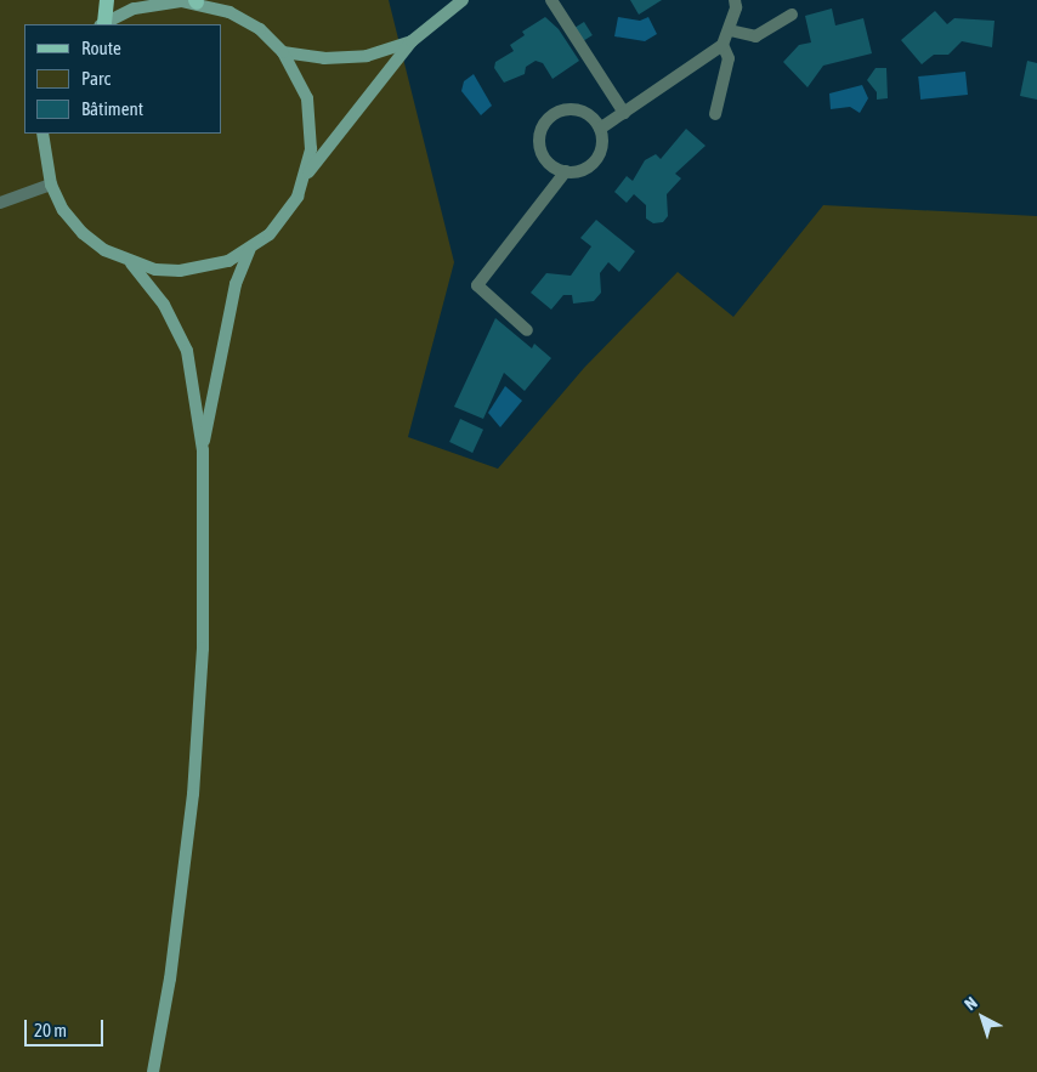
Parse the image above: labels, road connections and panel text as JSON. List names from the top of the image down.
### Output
{
  "legend": ["Route", "Parc", "Bâtiment"],
  "scale_bar": "20 m",
  "north": "top left"
}
